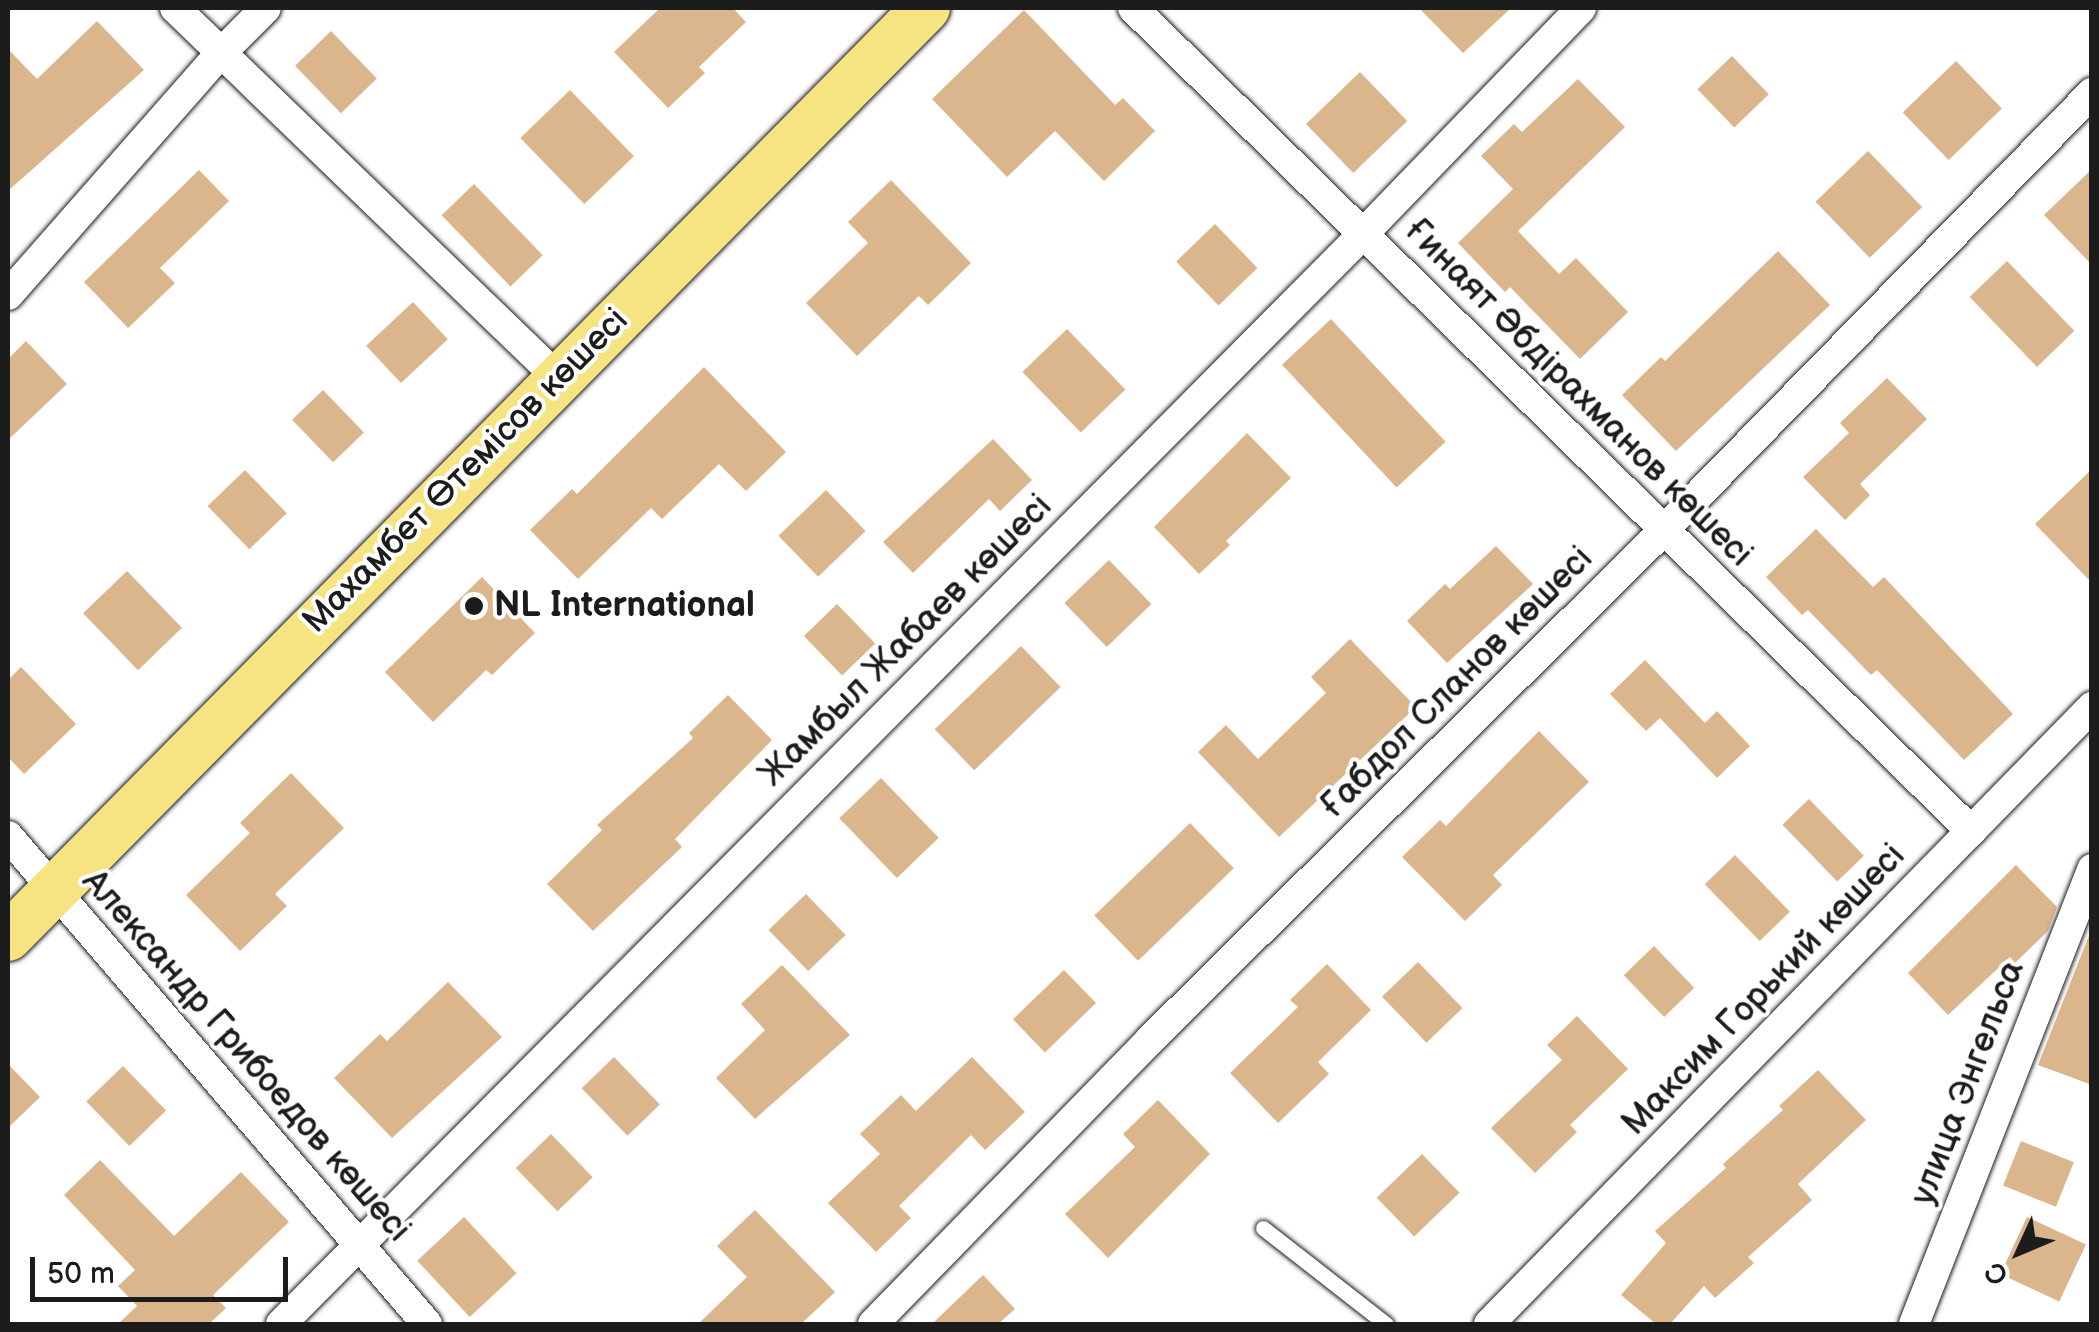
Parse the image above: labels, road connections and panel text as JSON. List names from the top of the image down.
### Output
{
  "streets": {
    "main road": ["Махамбет Өтемісов көшесі"],
    "street": [
      "Ғинаят Әбдірахманов көшесі",
      "Жамбыл Жабаев көшесі",
      "Ғабдол Сланов көшесі",
      "Максим Горький көшесі",
      "Александр Грибоедов көшесі",
      "улица Энгельса"
    ]
  },
  "crossings": [
    ["Ғинаят Әбдірахманов көшесі", "Жамбыл Жабаев көшесі"],
    ["Ғинаят Әбдірахманов көшесі", "Ғабдол Сланов көшесі"],
    ["Ғинаят Әбдірахманов көшесі", "Максим Горький көшесі"],
    ["Махамбет Өтемісов көшесі", "Александр Грибоедов көшесі"],
    ["Жамбыл Жабаев көшесі", "Александр Грибоедов көшесі"]
  ],
  "places": ["NL International"],
  "scale_bar": "50 m",
  "north": "bottom left"
}
